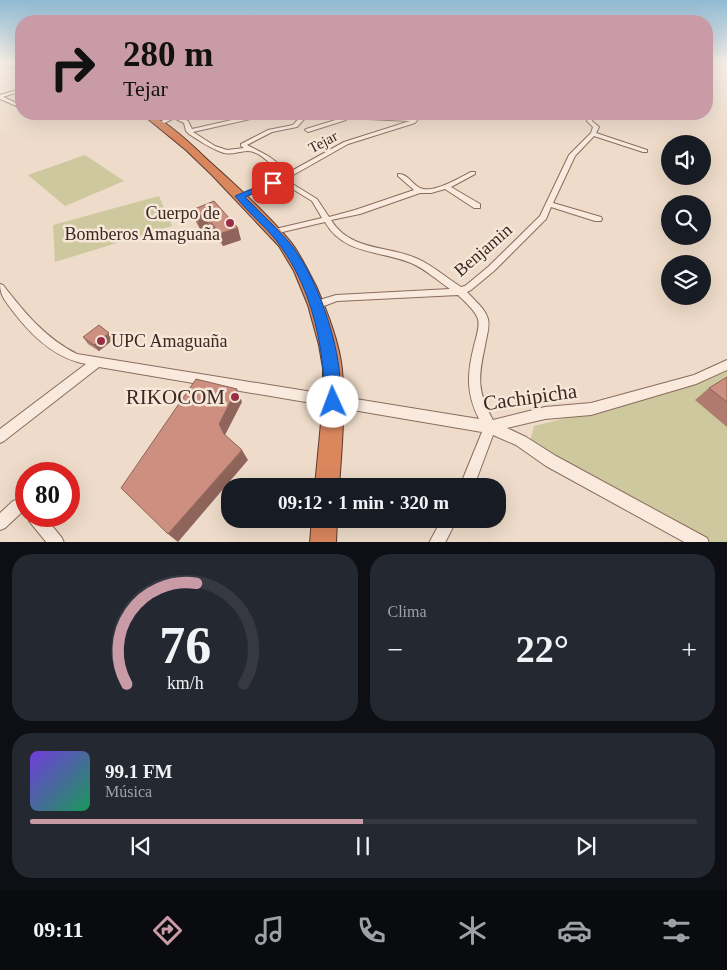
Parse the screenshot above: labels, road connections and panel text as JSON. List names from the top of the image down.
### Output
{
  "streets": {
    "street": ["Tejar", "Benjamin", "Cachipicha"]
  },
  "places": ["Cuerpo de Bomberos Amaguaña", "UPC Amaguaña", "RIKOCOM"],
  "page": {
    "turn": ["280 m", "Tejar"],
    "limit": "80",
    "trip": "09:12 · 1 min · 320 m",
    "tile": "Clima",
    "heat": ["−", "22°", "+"],
    "song": ["99.1 FM", "Música"],
    "tabs": "09:11",
    "gauge": ["76", "km/h"]
  }
}
